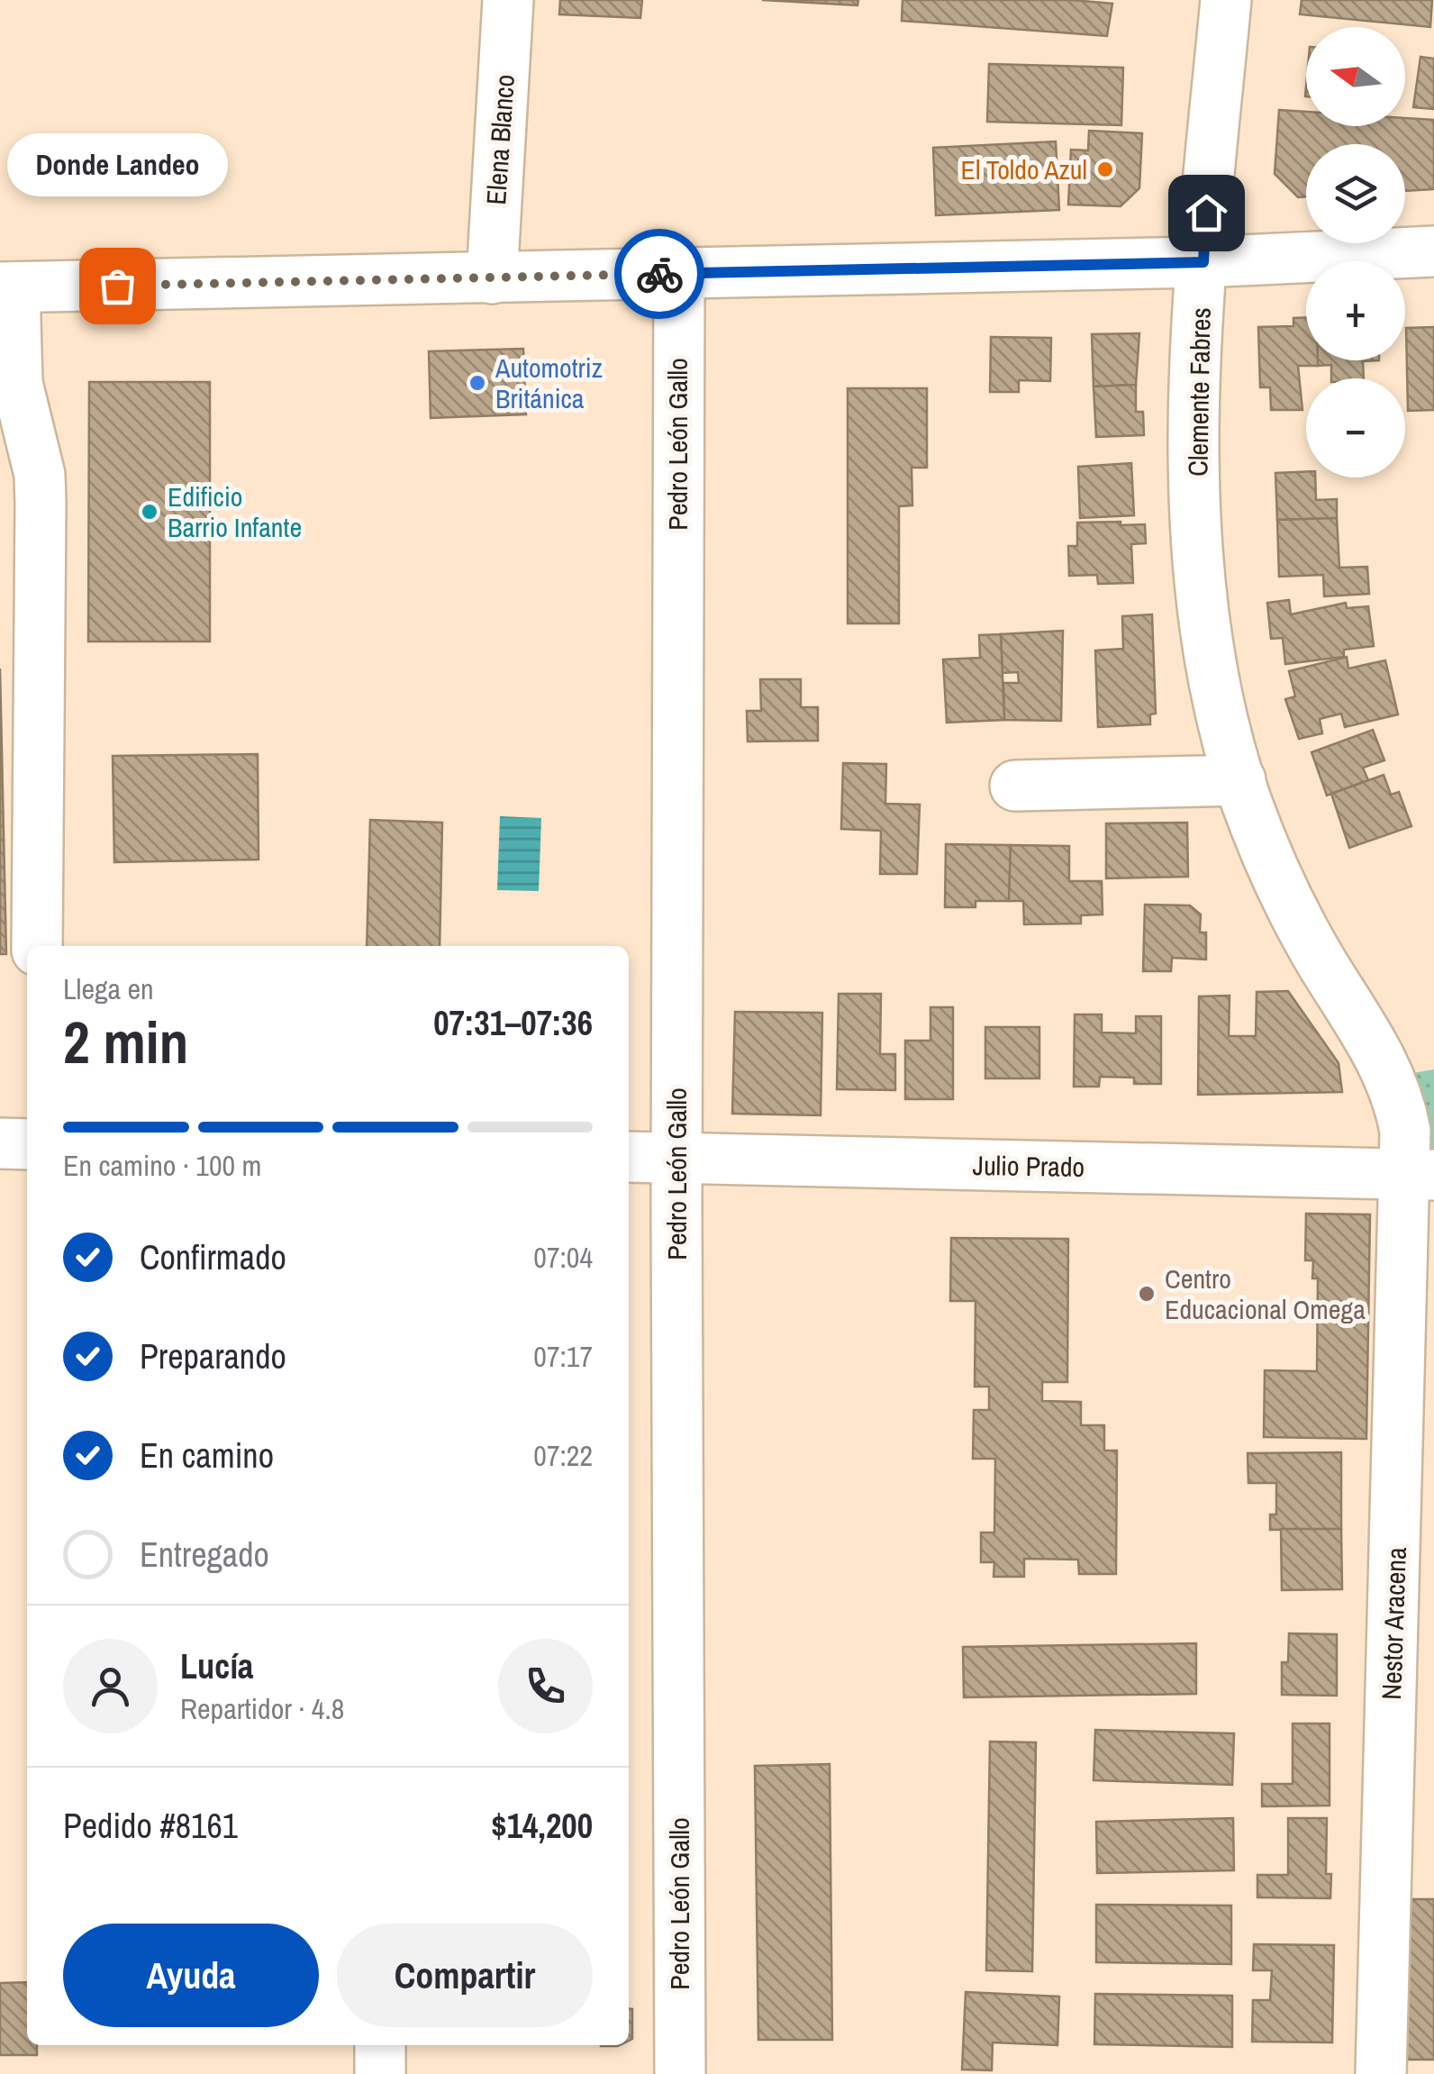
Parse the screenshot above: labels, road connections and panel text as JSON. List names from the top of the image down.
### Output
{
  "streets": {
    "street": [
      "Elena Blanco",
      "Clemente Fabres",
      "Pedro León Gallo",
      "Julio Prado",
      "Nestor Aracena"
    ]
  },
  "crossings": [
    ["Clemente Fabres", "Julio Prado"],
    ["Clemente Fabres", "Nestor Aracena"],
    ["Pedro León Gallo", "Julio Prado"],
    ["Julio Prado", "Nestor Aracena"]
  ],
  "places": [
    "El Toldo Azul",
    "Donde Landeo",
    "Automotriz Británica",
    "Edificio Barrio Infante",
    "Centro Educacional Omega"
  ],
  "north": "left",
  "page": {
    "map_buttons": ["+", "−"],
    "bubble": "Donde Landeo",
    "heading": ["2 min", "Llega en", "07:31–07:36"],
    "panel": [
      "Lucía",
      "Repartidor · 4.8",
      "Pedido #8161",
      "$14,200"
    ],
    "bar": "En camino · 100 m",
    "list": [
      ["Confirmado", "07:04"],
      ["Preparando", "07:17"],
      ["En camino", "07:22"],
      "Entregado"
    ],
    "buttons": ["Ayuda", "Compartir"]
  }
}
